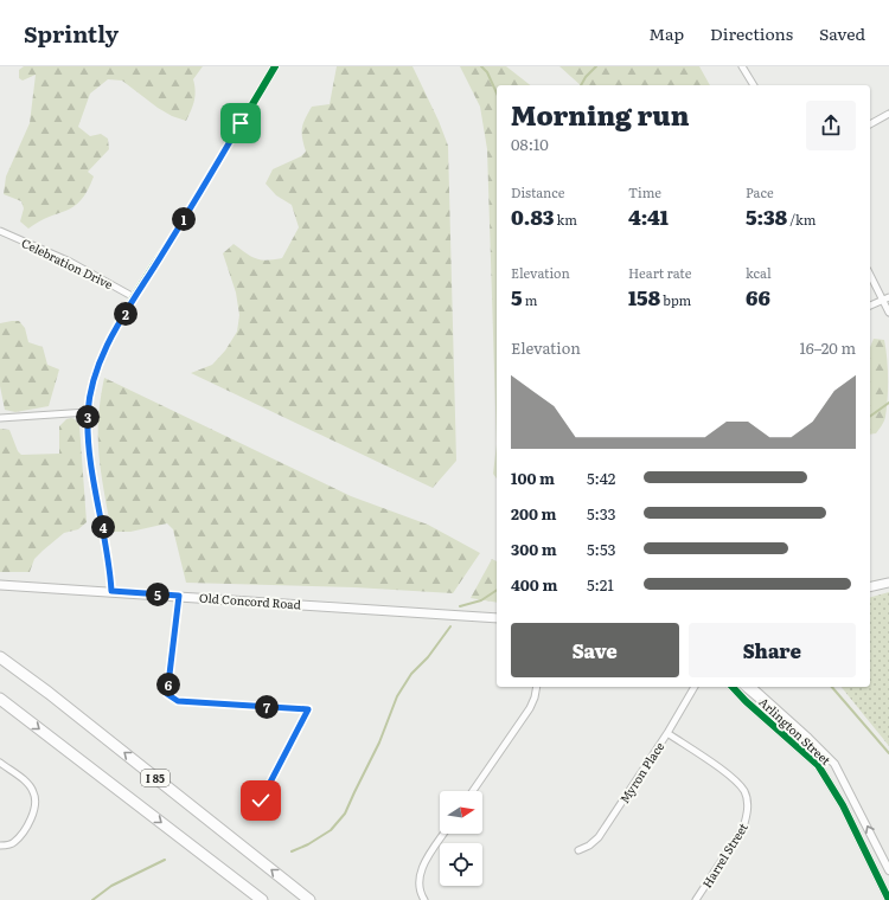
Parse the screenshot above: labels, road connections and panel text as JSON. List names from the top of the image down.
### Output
{
  "streets": {
    "highway": ["I 85"],
    "main road": ["Old Concord Road"],
    "street": [
      "Celebration Drive",
      "Arlington Street",
      "Myron Place",
      "Harrel Street"
    ]
  },
  "crossings": [
    ["Myron Place", "Harrel Street"]
  ],
  "north": "right",
  "page": {
    "header": "Sprintly",
    "nav": ["Map", "Directions", "Saved"],
    "heading": ["Morning run", "08:10"],
    "stats": [
      ["Distance", "0.83 km"],
      ["Time", "4:41"],
      ["Pace", "5:38 /km"],
      ["Elevation", "5 m"],
      ["Heart rate", "158 bpm"],
      ["kcal", "66"]
    ],
    "pins": [
      "1",
      "2",
      "3",
      "4",
      "5",
      "6",
      "7"
    ],
    "chart": ["Elevation", "16–20 m"],
    "list": [
      {
        "name": "100 m",
        "note": "5:42"
      },
      {
        "name": "200 m",
        "note": "5:33"
      },
      {
        "name": "300 m",
        "note": "5:53"
      },
      {
        "name": "400 m",
        "note": "5:21"
      }
    ],
    "buttons": ["Save", "Share"]
  }
}
